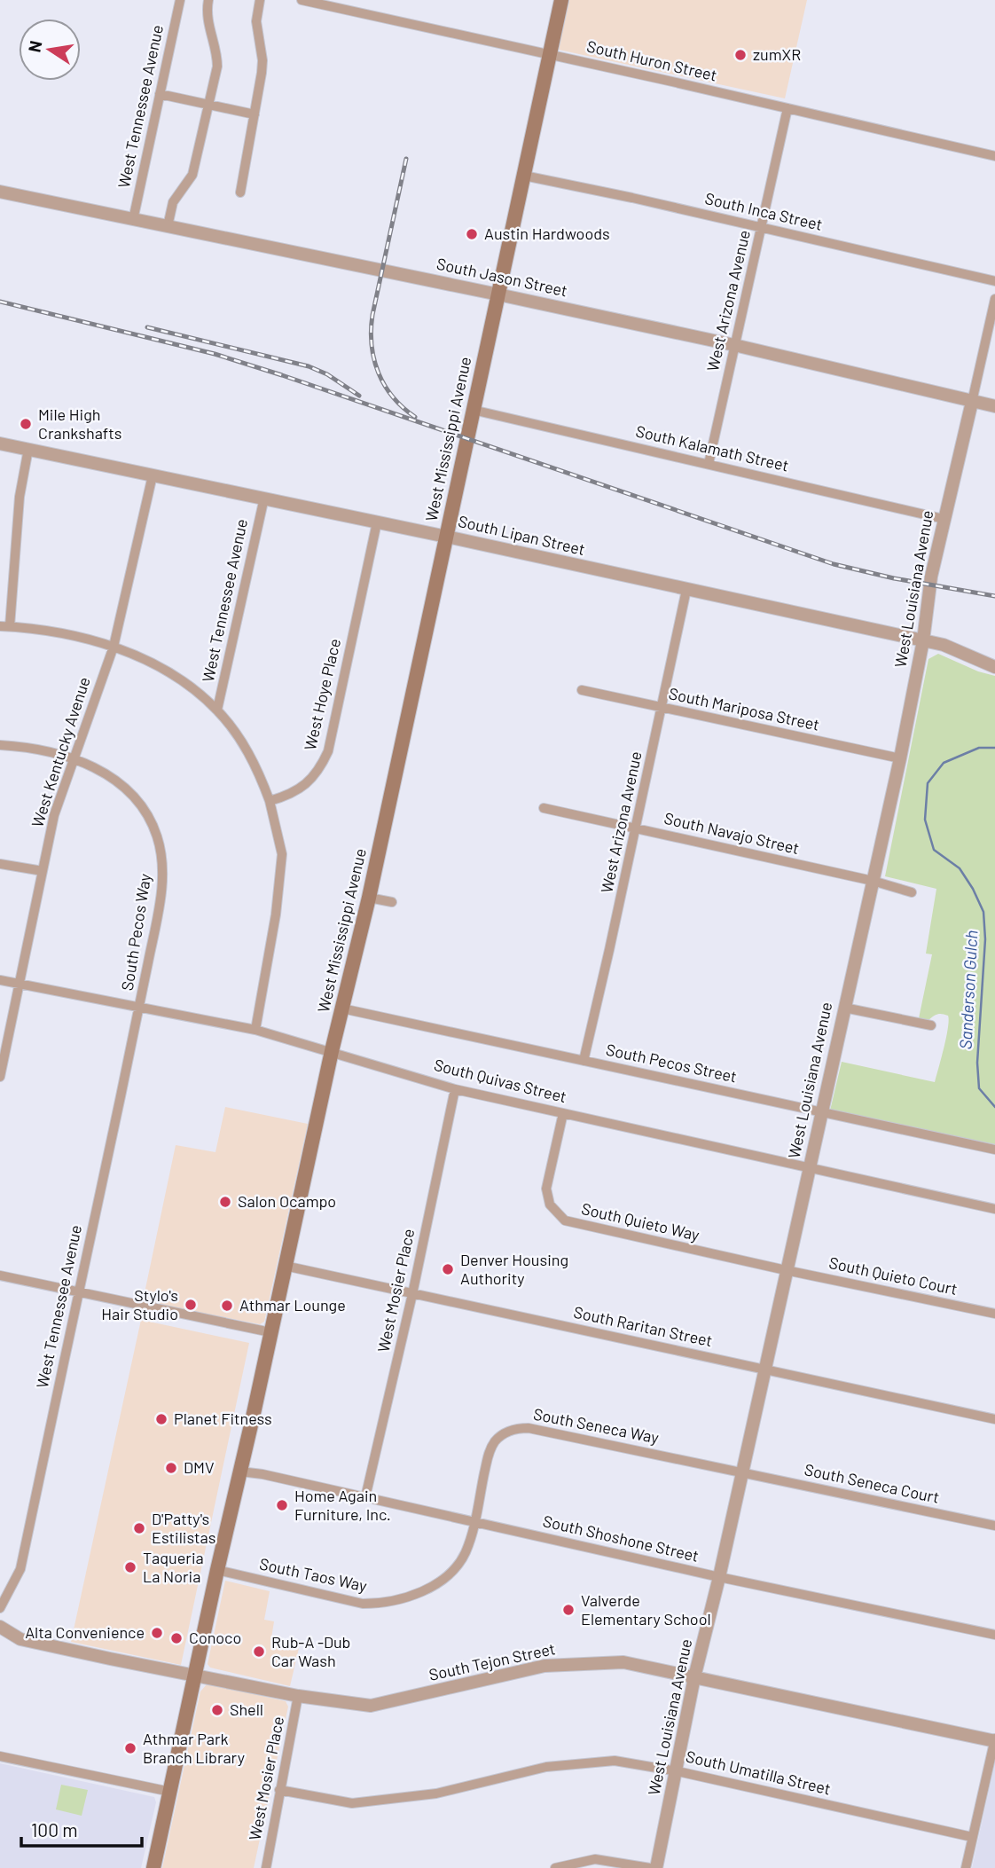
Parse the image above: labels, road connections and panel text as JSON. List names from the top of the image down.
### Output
{
  "streets": {
    "main road": ["West Mississippi Avenue"],
    "street": [
      "South Huron Street",
      "West Tennessee Avenue",
      "South Inca Street",
      "South Jason Street",
      "West Arizona Avenue",
      "South Kalamath Street",
      "South Lipan Street",
      "West Louisiana Avenue",
      "West Hoye Place",
      "South Mariposa Street",
      "West Kentucky Avenue",
      "South Navajo Street",
      "South Pecos Way",
      "South Pecos Street",
      "South Quivas Street",
      "South Quieto Way",
      "South Quieto Court",
      "West Mosier Place",
      "South Raritan Street",
      "South Seneca Way",
      "South Seneca Court",
      "South Shoshone Street",
      "South Taos Way",
      "South Tejon Street",
      "South Umatilla Street"
    ]
  },
  "crossings": [
    ["South Huron Street", "West Arizona Avenue"],
    ["South Huron Street", "West Mississippi Avenue"],
    ["West Tennessee Avenue", "South Jason Street"],
    ["West Tennessee Avenue", "South Lipan Street"],
    ["West Tennessee Avenue", "South Pecos Way"],
    ["West Tennessee Avenue", "South Quivas Street"],
    ["South Inca Street", "West Arizona Avenue"],
    ["South Inca Street", "West Mississippi Avenue"],
    ["South Jason Street", "West Arizona Avenue"],
    ["South Jason Street", "West Mississippi Avenue"],
    ["South Jason Street", "West Louisiana Avenue"],
    ["West Arizona Avenue", "South Kalamath Street"],
    ["West Arizona Avenue", "South Lipan Street"],
    ["West Arizona Avenue", "South Mariposa Street"],
    ["West Arizona Avenue", "South Navajo Street"],
    ["West Arizona Avenue", "South Pecos Street"],
    ["West Mississippi Avenue", "South Kalamath Street"],
    ["West Mississippi Avenue", "South Lipan Street"],
    ["West Mississippi Avenue", "South Pecos Street"],
    ["West Mississippi Avenue", "South Quivas Street"],
    ["West Mississippi Avenue", "South Raritan Street"],
    ["West Mississippi Avenue", "South Shoshone Street"],
    ["West Mississippi Avenue", "South Taos Way"],
    ["West Mississippi Avenue", "South Tejon Street"],
    ["South Kalamath Street", "West Louisiana Avenue"],
    ["South Lipan Street", "West Louisiana Avenue"],
    ["South Lipan Street", "West Hoye Place"],
    ["South Lipan Street", "West Kentucky Avenue"],
    ["West Louisiana Avenue", "South Mariposa Street"],
    ["West Louisiana Avenue", "South Navajo Street"],
    ["West Louisiana Avenue", "South Pecos Street"],
    ["West Louisiana Avenue", "South Quivas Street"],
    ["West Louisiana Avenue", "South Quieto Way"],
    ["West Louisiana Avenue", "South Quieto Court"],
    ["West Louisiana Avenue", "South Raritan Street"],
    ["West Louisiana Avenue", "South Seneca Way"],
    ["West Louisiana Avenue", "South Seneca Court"],
    ["West Louisiana Avenue", "South Shoshone Street"],
    ["West Louisiana Avenue", "South Tejon Street"],
    ["West Louisiana Avenue", "South Umatilla Street"],
    ["West Kentucky Avenue", "South Pecos Way"],
    ["West Kentucky Avenue", "South Quivas Street"],
    ["South Pecos Way", "South Quivas Street"],
    ["South Quivas Street", "South Quieto Way"],
    ["South Quivas Street", "West Mosier Place"],
    ["South Quieto Way", "South Quieto Court"],
    ["West Mosier Place", "South Raritan Street"],
    ["West Mosier Place", "South Shoshone Street"],
    ["West Mosier Place", "South Tejon Street"],
    ["West Mosier Place", "South Umatilla Street"],
    ["South Seneca Way", "South Seneca Court"],
    ["South Seneca Way", "South Shoshone Street"],
    ["South Seneca Way", "South Taos Way"],
    ["South Shoshone Street", "South Taos Way"]
  ],
  "water": ["Sanderson Gulch"],
  "places": [
    "zumXR",
    "Austin Hardwoods",
    "Mile High Crankshafts",
    "Salon Ocampo",
    "Denver Housing Authority",
    "Stylo's Hair Studio",
    "Athmar Lounge",
    "Planet Fitness",
    "DMV",
    "Home Again Furniture, Inc.",
    "D'Patty's Estilistas",
    "Taqueria La Noria",
    "Valverde Elementary School",
    "Alta Convenience",
    "Conoco",
    "Rub-A -Dub Car Wash",
    "Shell",
    "Athmar Park Branch Library"
  ],
  "scale_bar": "100 m",
  "north": "left"
}
